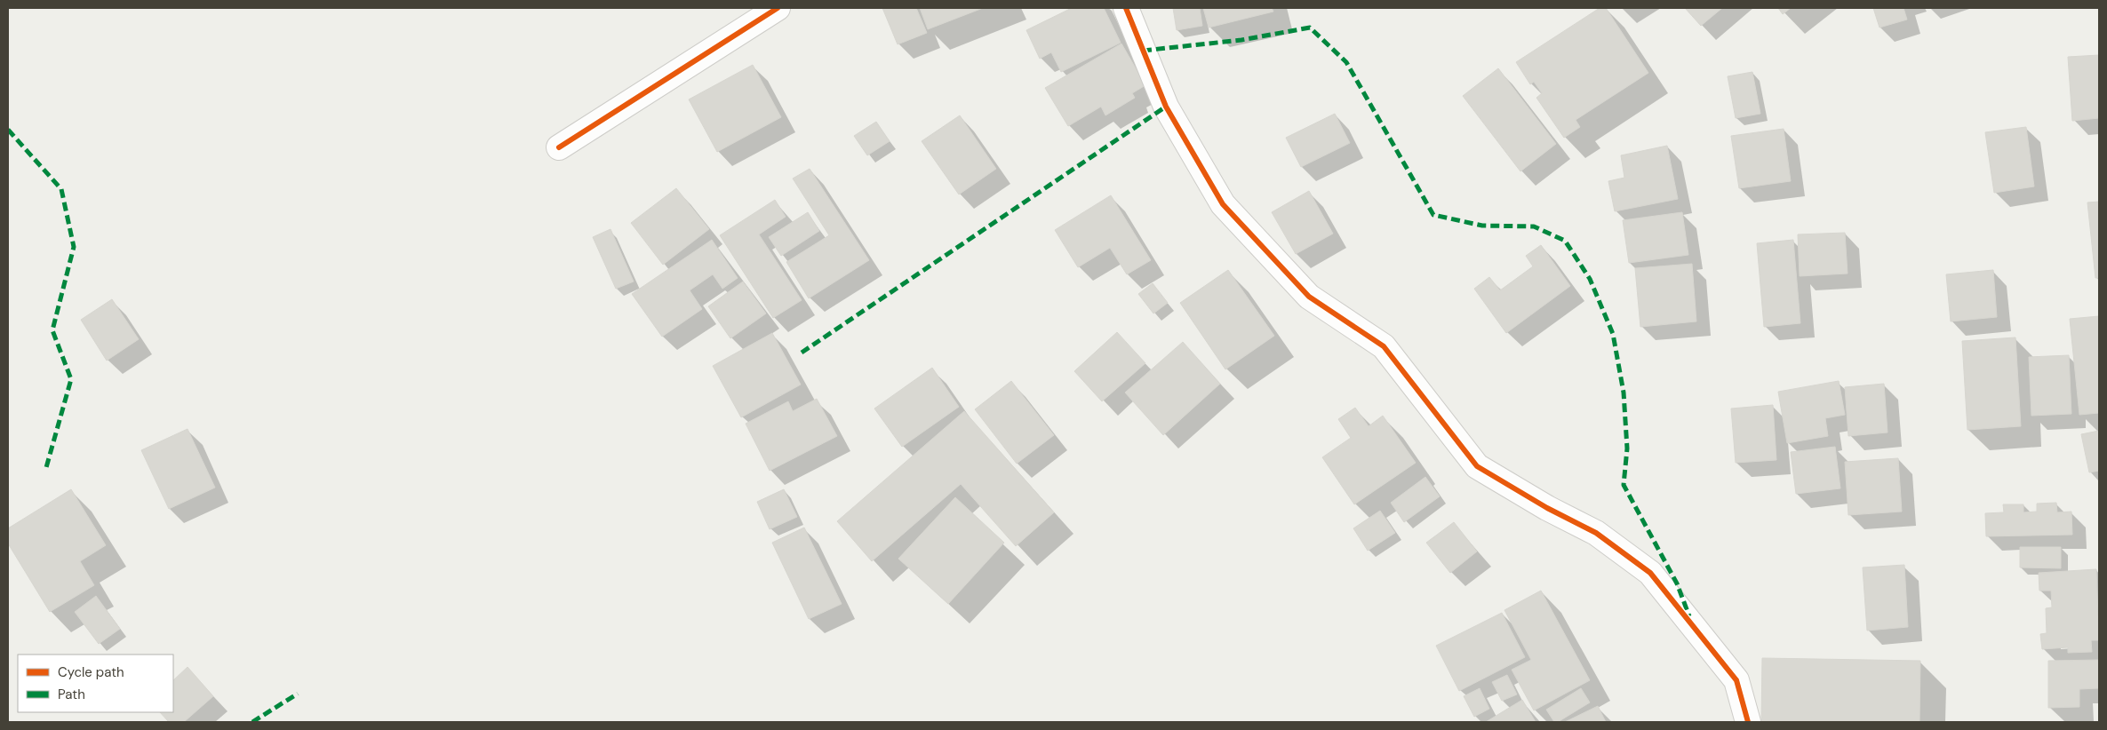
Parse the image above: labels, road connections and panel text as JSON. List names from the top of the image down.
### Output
{
  "legend": ["Cycle path", "Path"]
}
